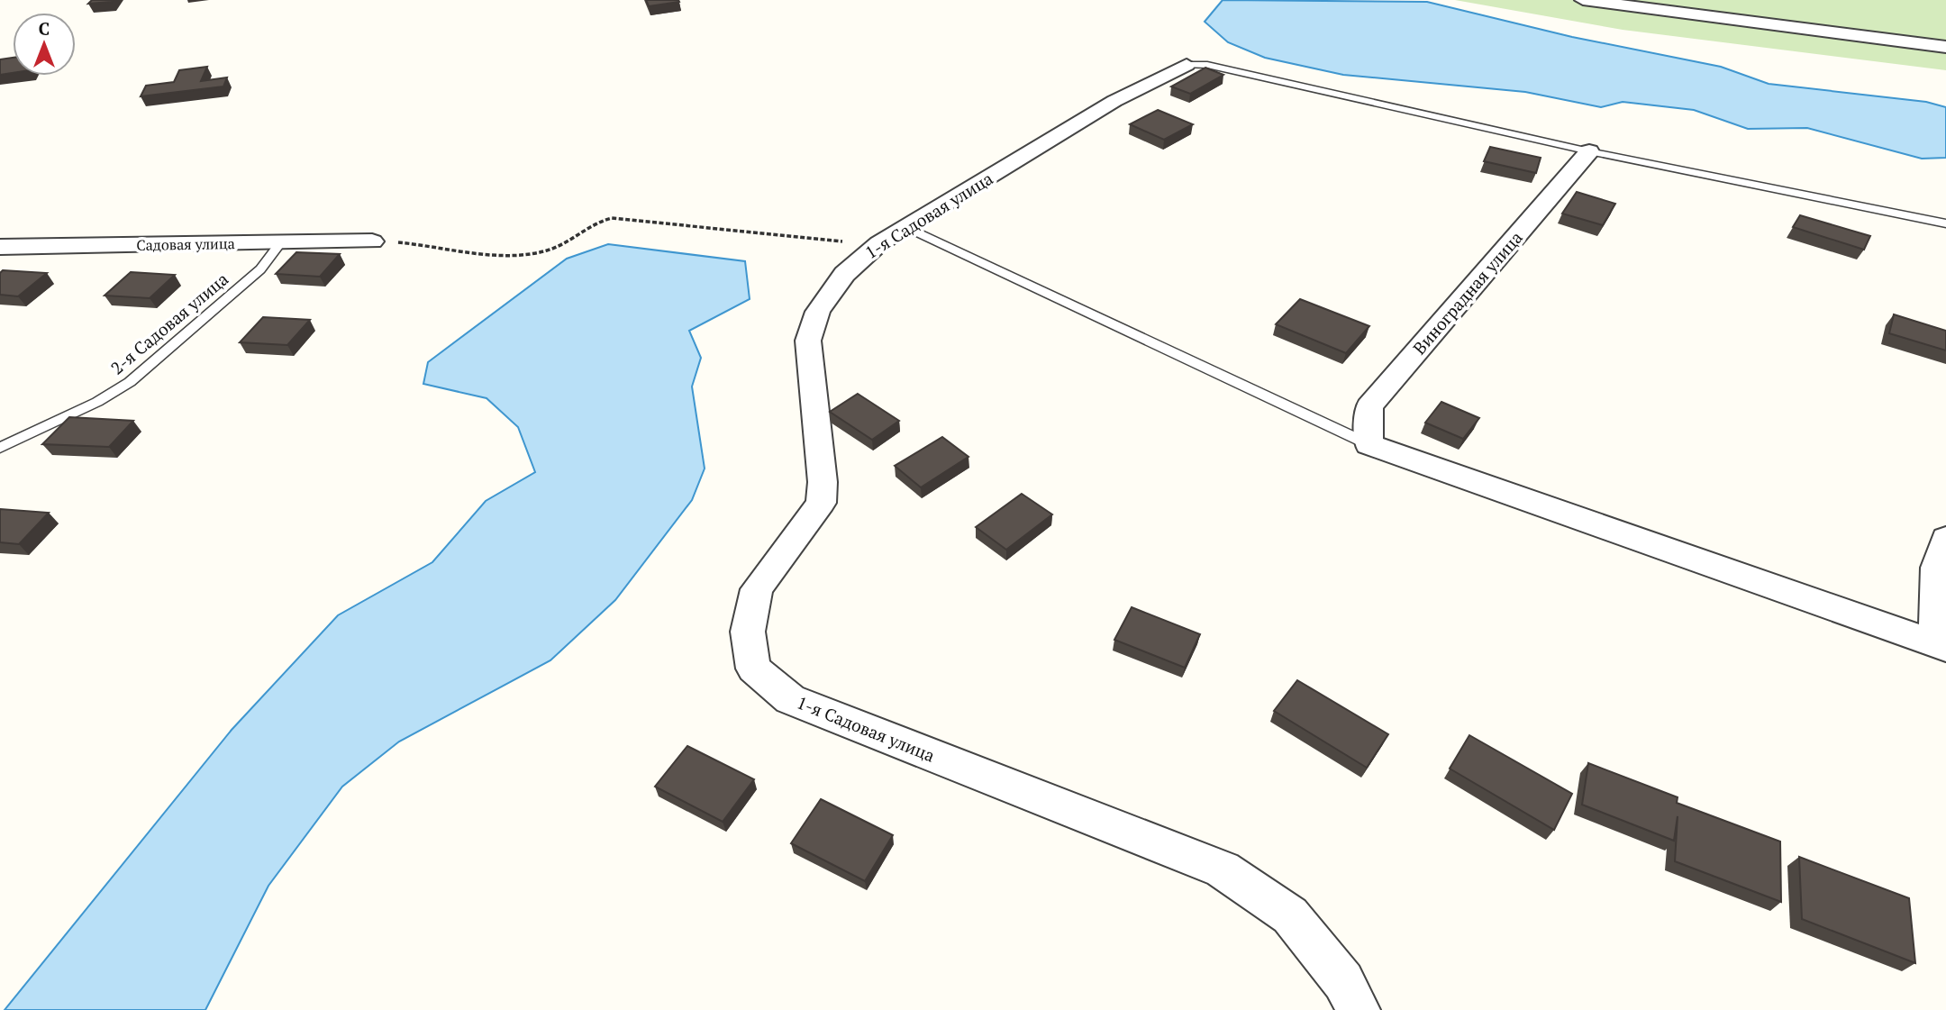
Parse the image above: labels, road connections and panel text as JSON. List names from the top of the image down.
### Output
{
  "streets": {
    "street": ["1-я Садовая улица", "Садовая улица", "Виноградная улица"],
    "lane": ["2-я Садовая улица"]
  },
  "crossings": [
    ["Садовая улица", "2-я Садовая улица"]
  ],
  "north": "top"
}
